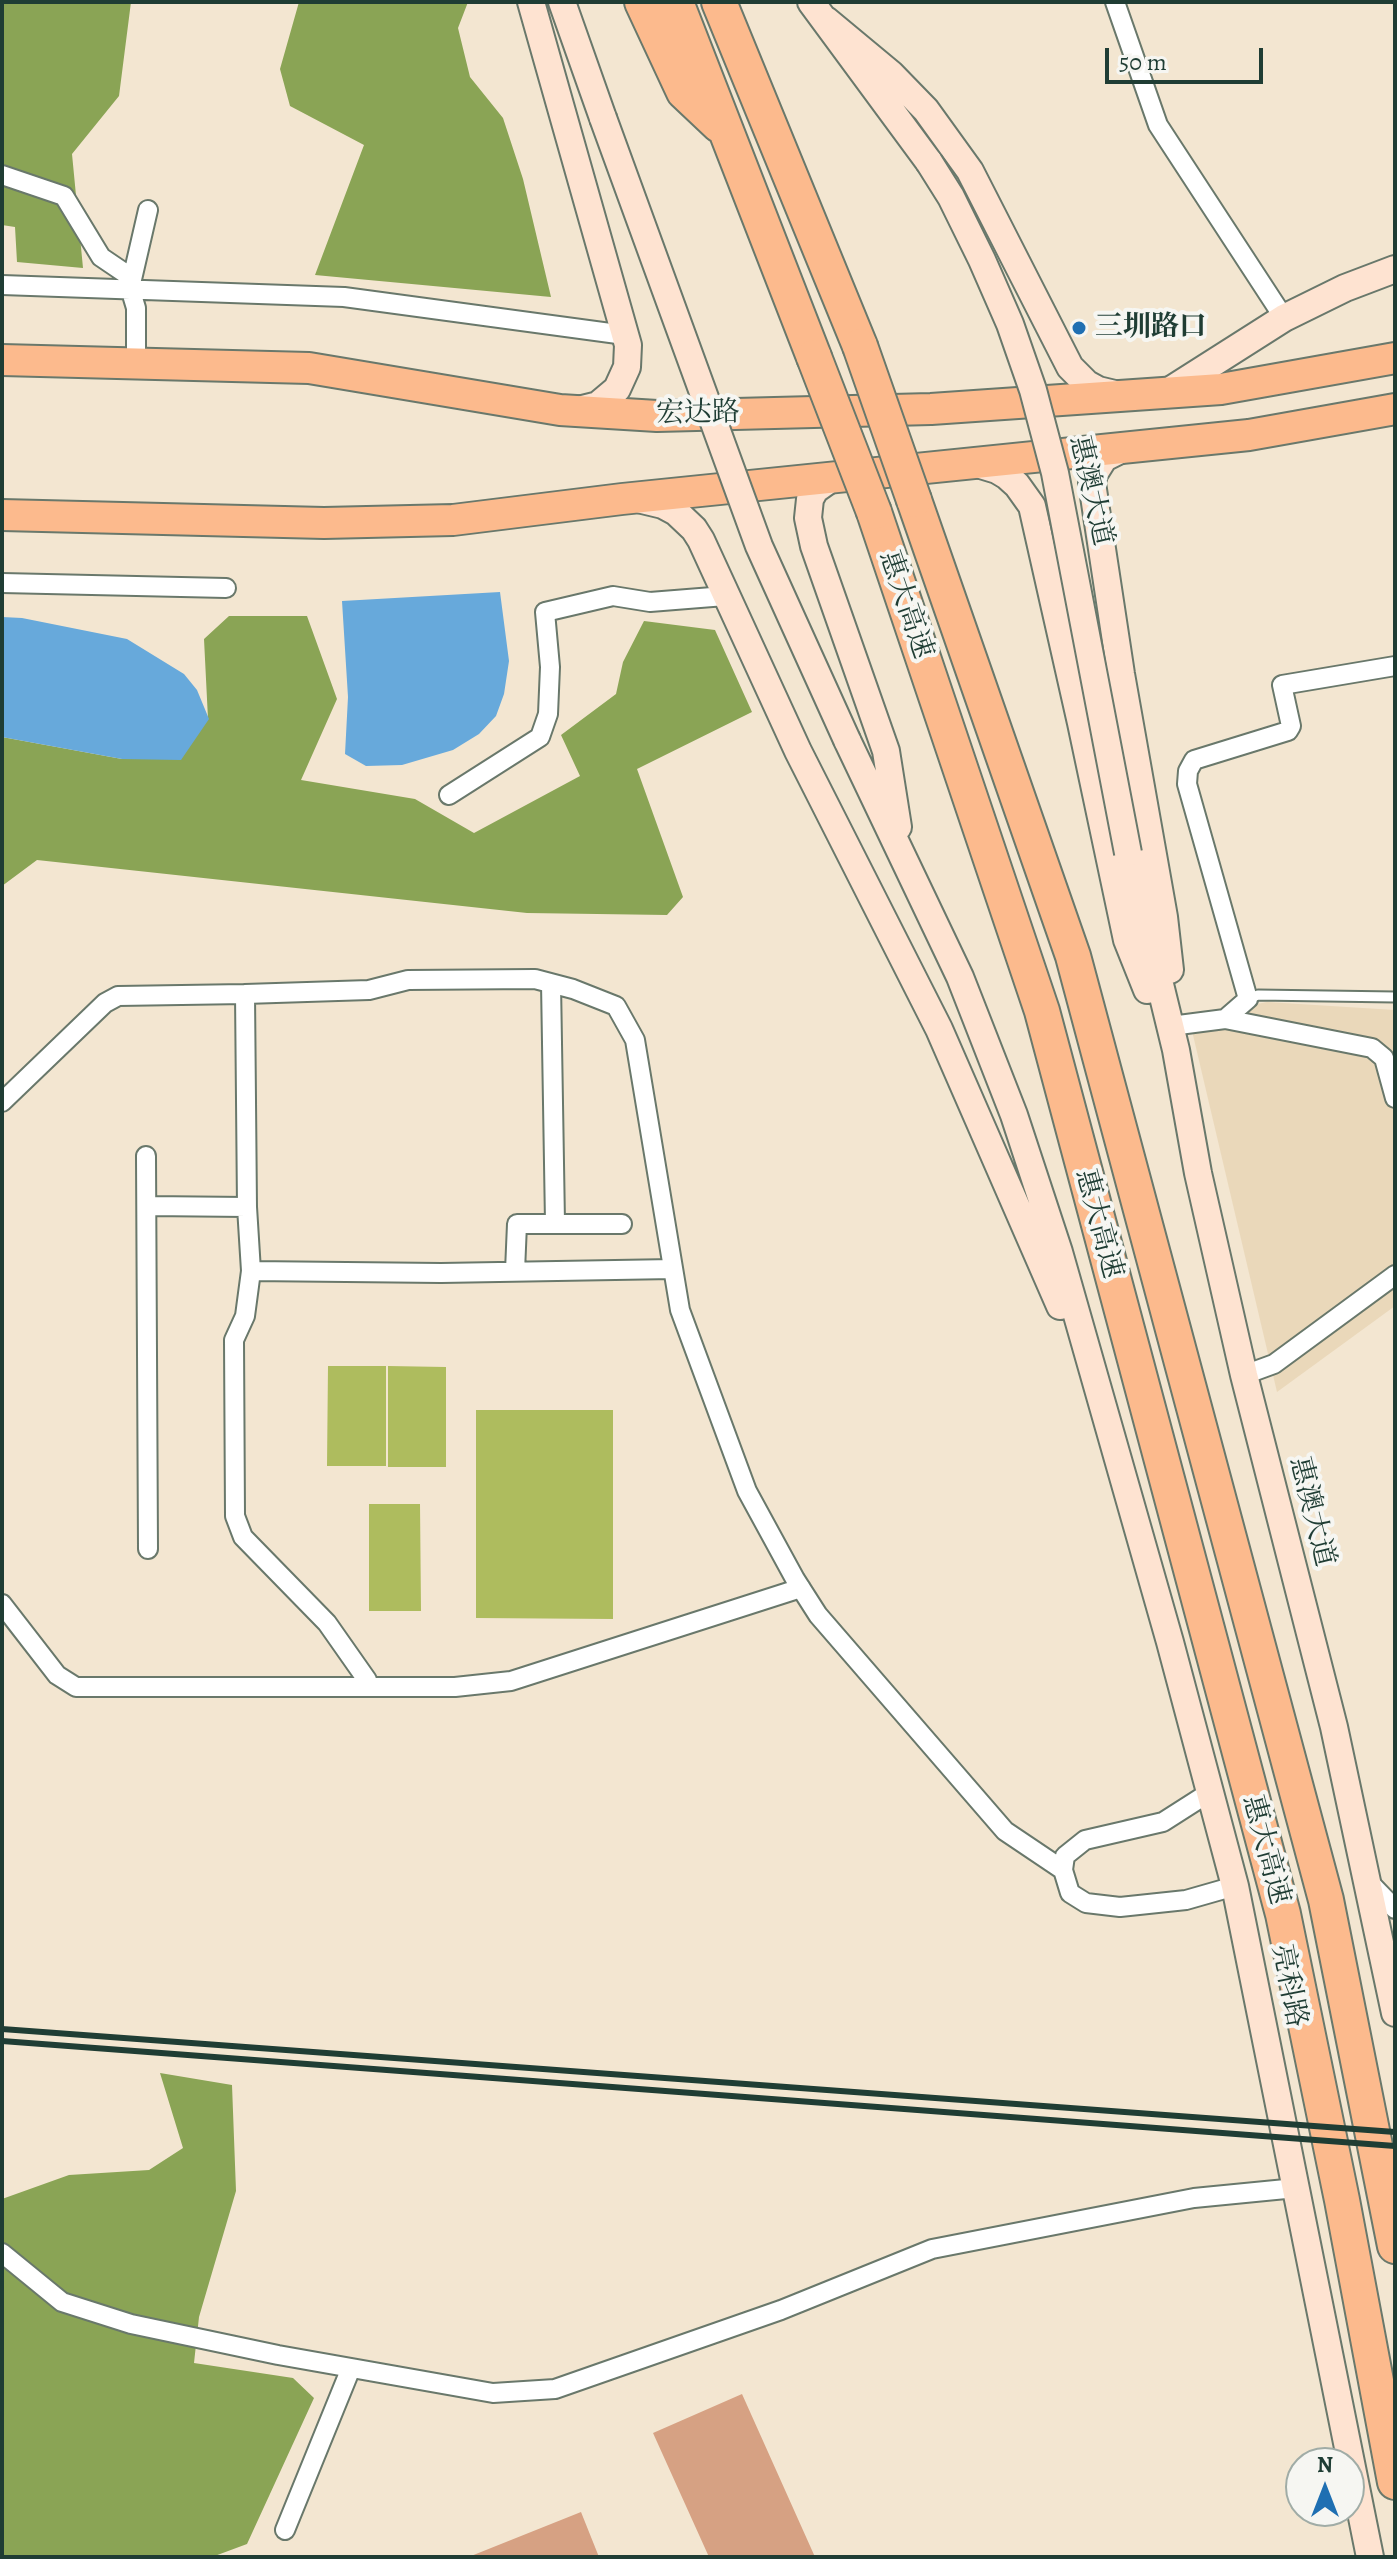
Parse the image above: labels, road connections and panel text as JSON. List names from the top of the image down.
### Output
{
  "streets": {
    "highway": ["惠大高速"],
    "main road": ["宏达路"],
    "street": ["惠澳大道", "亮科路"]
  },
  "places": ["三圳路口"],
  "scale_bar": "50 m",
  "north": "top"
}
